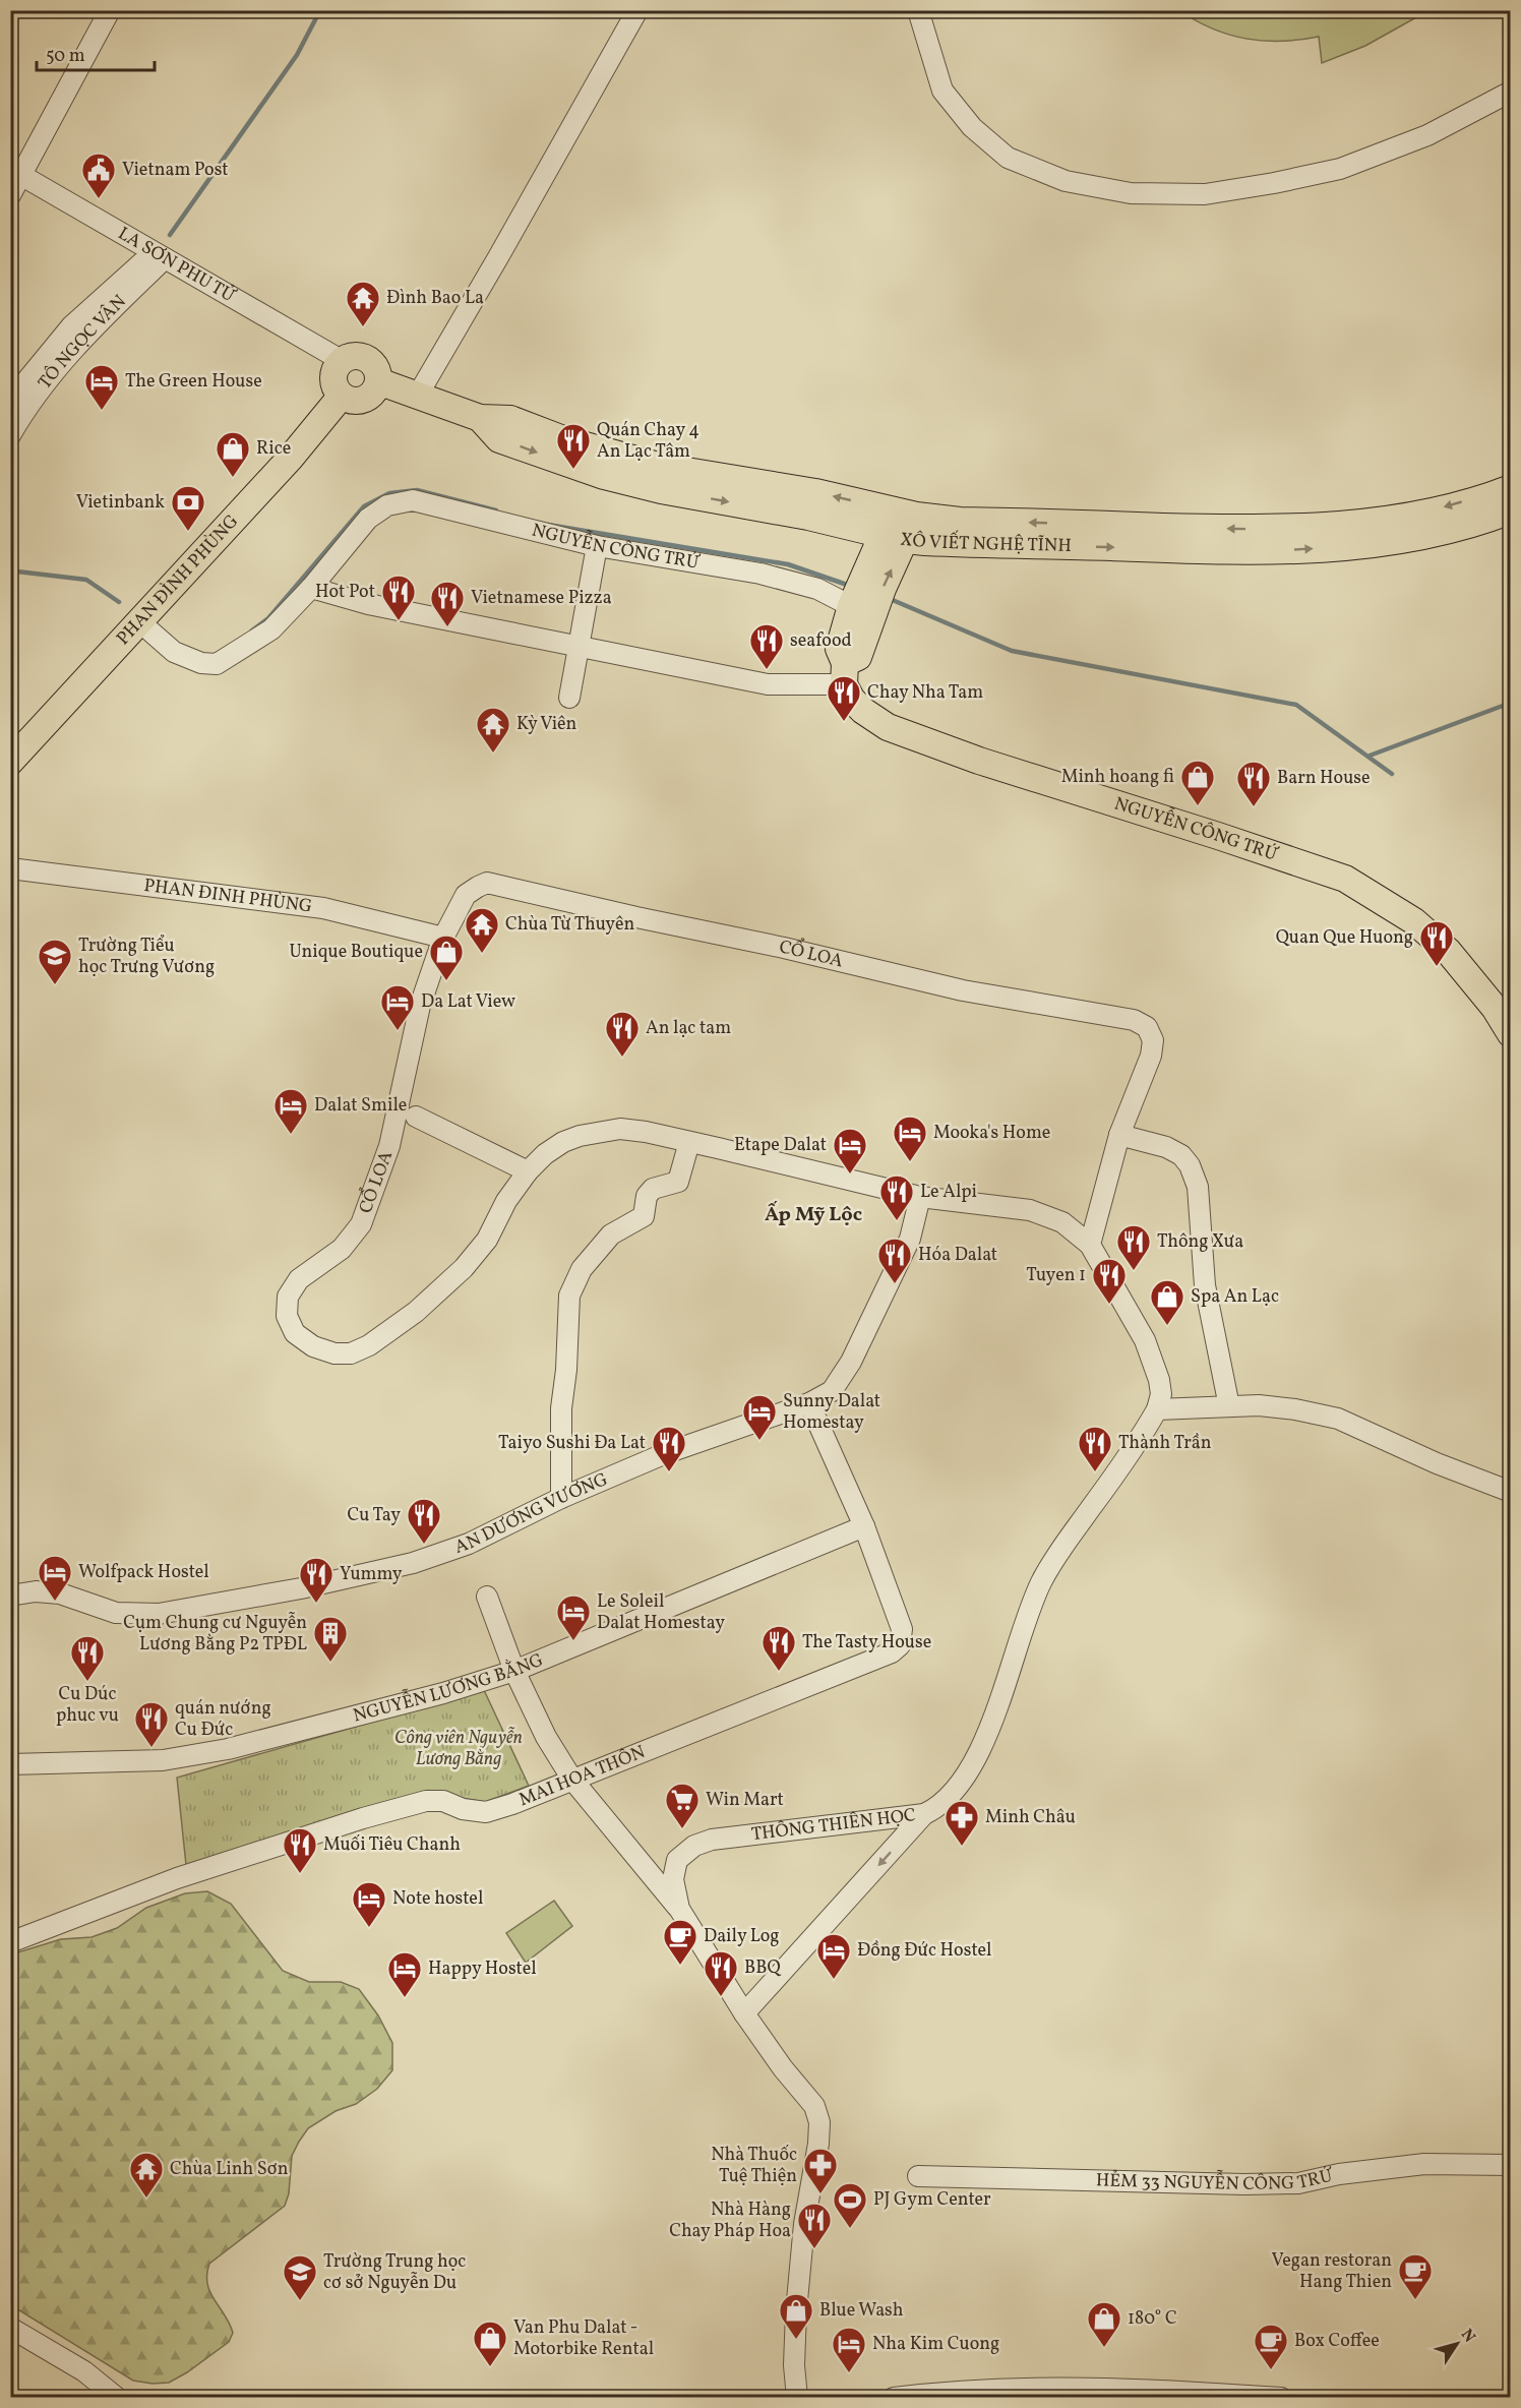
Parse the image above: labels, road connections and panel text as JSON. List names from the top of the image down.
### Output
{
  "streets": {
    "main road": ["XÔ VIẾT NGHỆ TĨNH", "NGUYỄN CÔNG TRỨ", "PHAN ĐÌNH PHÙNG"],
    "street": [
      "LA SƠN PHU TỬ",
      "TÔ NGỌC VÂN",
      "PHAN ĐINH PHÙNG",
      "CỔ LOA",
      "AN DƯƠNG VƯƠNG",
      "NGUYỄN LƯƠNG BẰNG",
      "MAI HOA THÔN",
      "THÔNG THIÊN HỌC",
      "HẺM 33 NGUYỄN CÔNG TRỨ"
    ]
  },
  "crossings": [
    ["LA SƠN PHU TỬ", "TÔ NGỌC VÂN"],
    ["LA SƠN PHU TỬ", "XÔ VIẾT NGHỆ TĨNH"],
    ["LA SƠN PHU TỬ", "PHAN ĐÌNH PHÙNG"],
    ["XÔ VIẾT NGHỆ TĨNH", "PHAN ĐÌNH PHÙNG"],
    ["NGUYỄN CÔNG TRỨ", "PHAN ĐÌNH PHÙNG"],
    ["PHAN ĐINH PHÙNG", "CỔ LOA"],
    ["CỔ LOA", "AN DƯƠNG VƯƠNG"],
    ["AN DƯƠNG VƯƠNG", "MAI HOA THÔN"],
    ["NGUYỄN LƯƠNG BẰNG", "MAI HOA THÔN"]
  ],
  "districts": ["Ấp Mỹ Lộc"],
  "parks": ["Công viên Nguyễn Lương Bằng"],
  "places": {
    "public building": ["Vietnam Post"],
    "temple": [
      "Đình Bao La",
      "Kỳ Viên",
      "Chùa Từ Thuyên",
      "Chùa Linh Sơn"
    ],
    "hotel": [
      "The Green House",
      "Da Lat View",
      "Dalat Smile",
      "Mooka's Home",
      "Etape Dalat",
      "Sunny Dalat Homestay",
      "Wolfpack Hostel",
      "Le Soleil Dalat Homestay",
      "Note hostel",
      "Đồng Đức Hostel",
      "Happy Hostel",
      "Nha Kim Cuong"
    ],
    "restaurant": [
      "Quán Chay 4 An Lạc Tâm",
      "Hot Pot",
      "Vietnamese Pizza",
      "seafood",
      "Chay Nha Tam",
      "Barn House",
      "Quan Que Huong",
      "An lạc tam",
      "Le Alpi",
      "Thông Xưa",
      "Hóa Dalat",
      "Tuyen 1",
      "Taiyo Sushi Đa Lat",
      "Thành Trần",
      "Cu Tay",
      "Yummy",
      "The Tasty House",
      "Cu Dúc phuc vu",
      "quán nướng Cu Đức",
      "Muối Tiêu Chanh",
      "BBQ",
      "Nhà Hàng Chay Pháp Hoa"
    ],
    "shop": [
      "Rice",
      "Minh hoang fi",
      "Unique Boutique",
      "Spa An Lạc",
      "Blue Wash",
      "180° C",
      "Van Phu Dalat - Motorbike Rental"
    ],
    "bank": ["Vietinbank"],
    "school or university": ["Trường Tiểu học Trưng Vương", "Trường Trung học cơ sở Nguyễn Du"],
    "building": ["Cụm Chung cư Nguyễn Lương Bằng P2 TPĐL"],
    "supermarket": ["Win Mart"],
    "pharmacy": ["Minh Châu", "Nhà Thuốc Tuệ Thiện"],
    "cafe": ["Daily Log", "Vegan restoran Hang Thien", "Box Coffee"],
    "sports": ["PJ Gym Center"]
  },
  "scale_bar": "50 m",
  "north": "top right"
}
